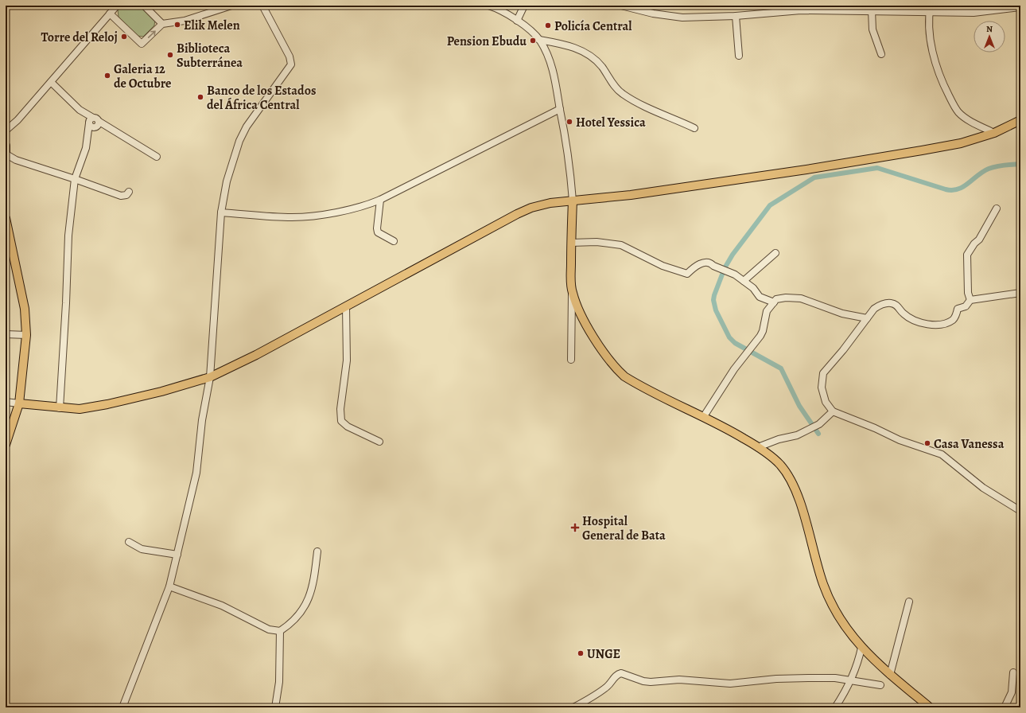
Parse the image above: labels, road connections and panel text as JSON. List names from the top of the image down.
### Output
{
  "places": {
    "other": [
      "Elik Melen",
      "Policía Central",
      "Torre del Reloj",
      "Pension Ebudu",
      "Biblioteca Subterránea",
      "Galeria 12 de Octubre",
      "Banco de los Estados del África Central",
      "Hotel Yessica",
      "Casa Vanessa",
      "UNGE"
    ],
    "health": ["Hospital General de Bata"]
  },
  "north": "top"
}
